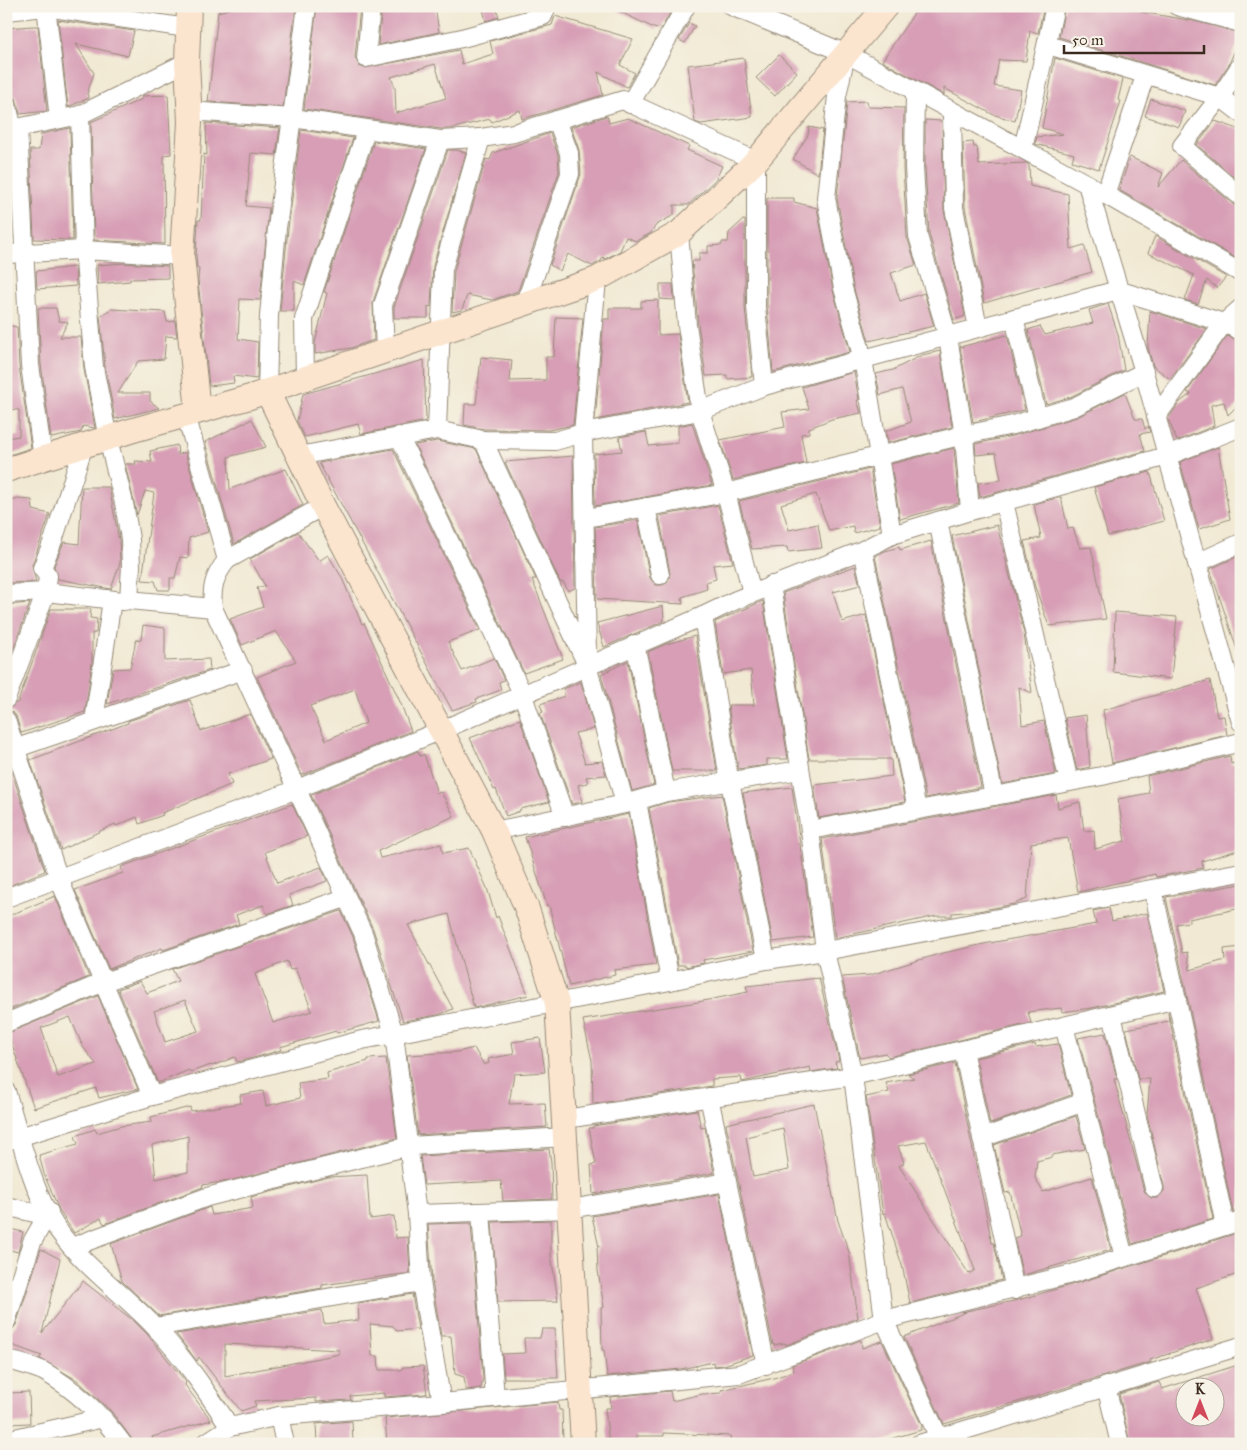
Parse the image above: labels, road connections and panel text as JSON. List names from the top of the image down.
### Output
{
  "scale_bar": "50 m",
  "north": "top"
}
